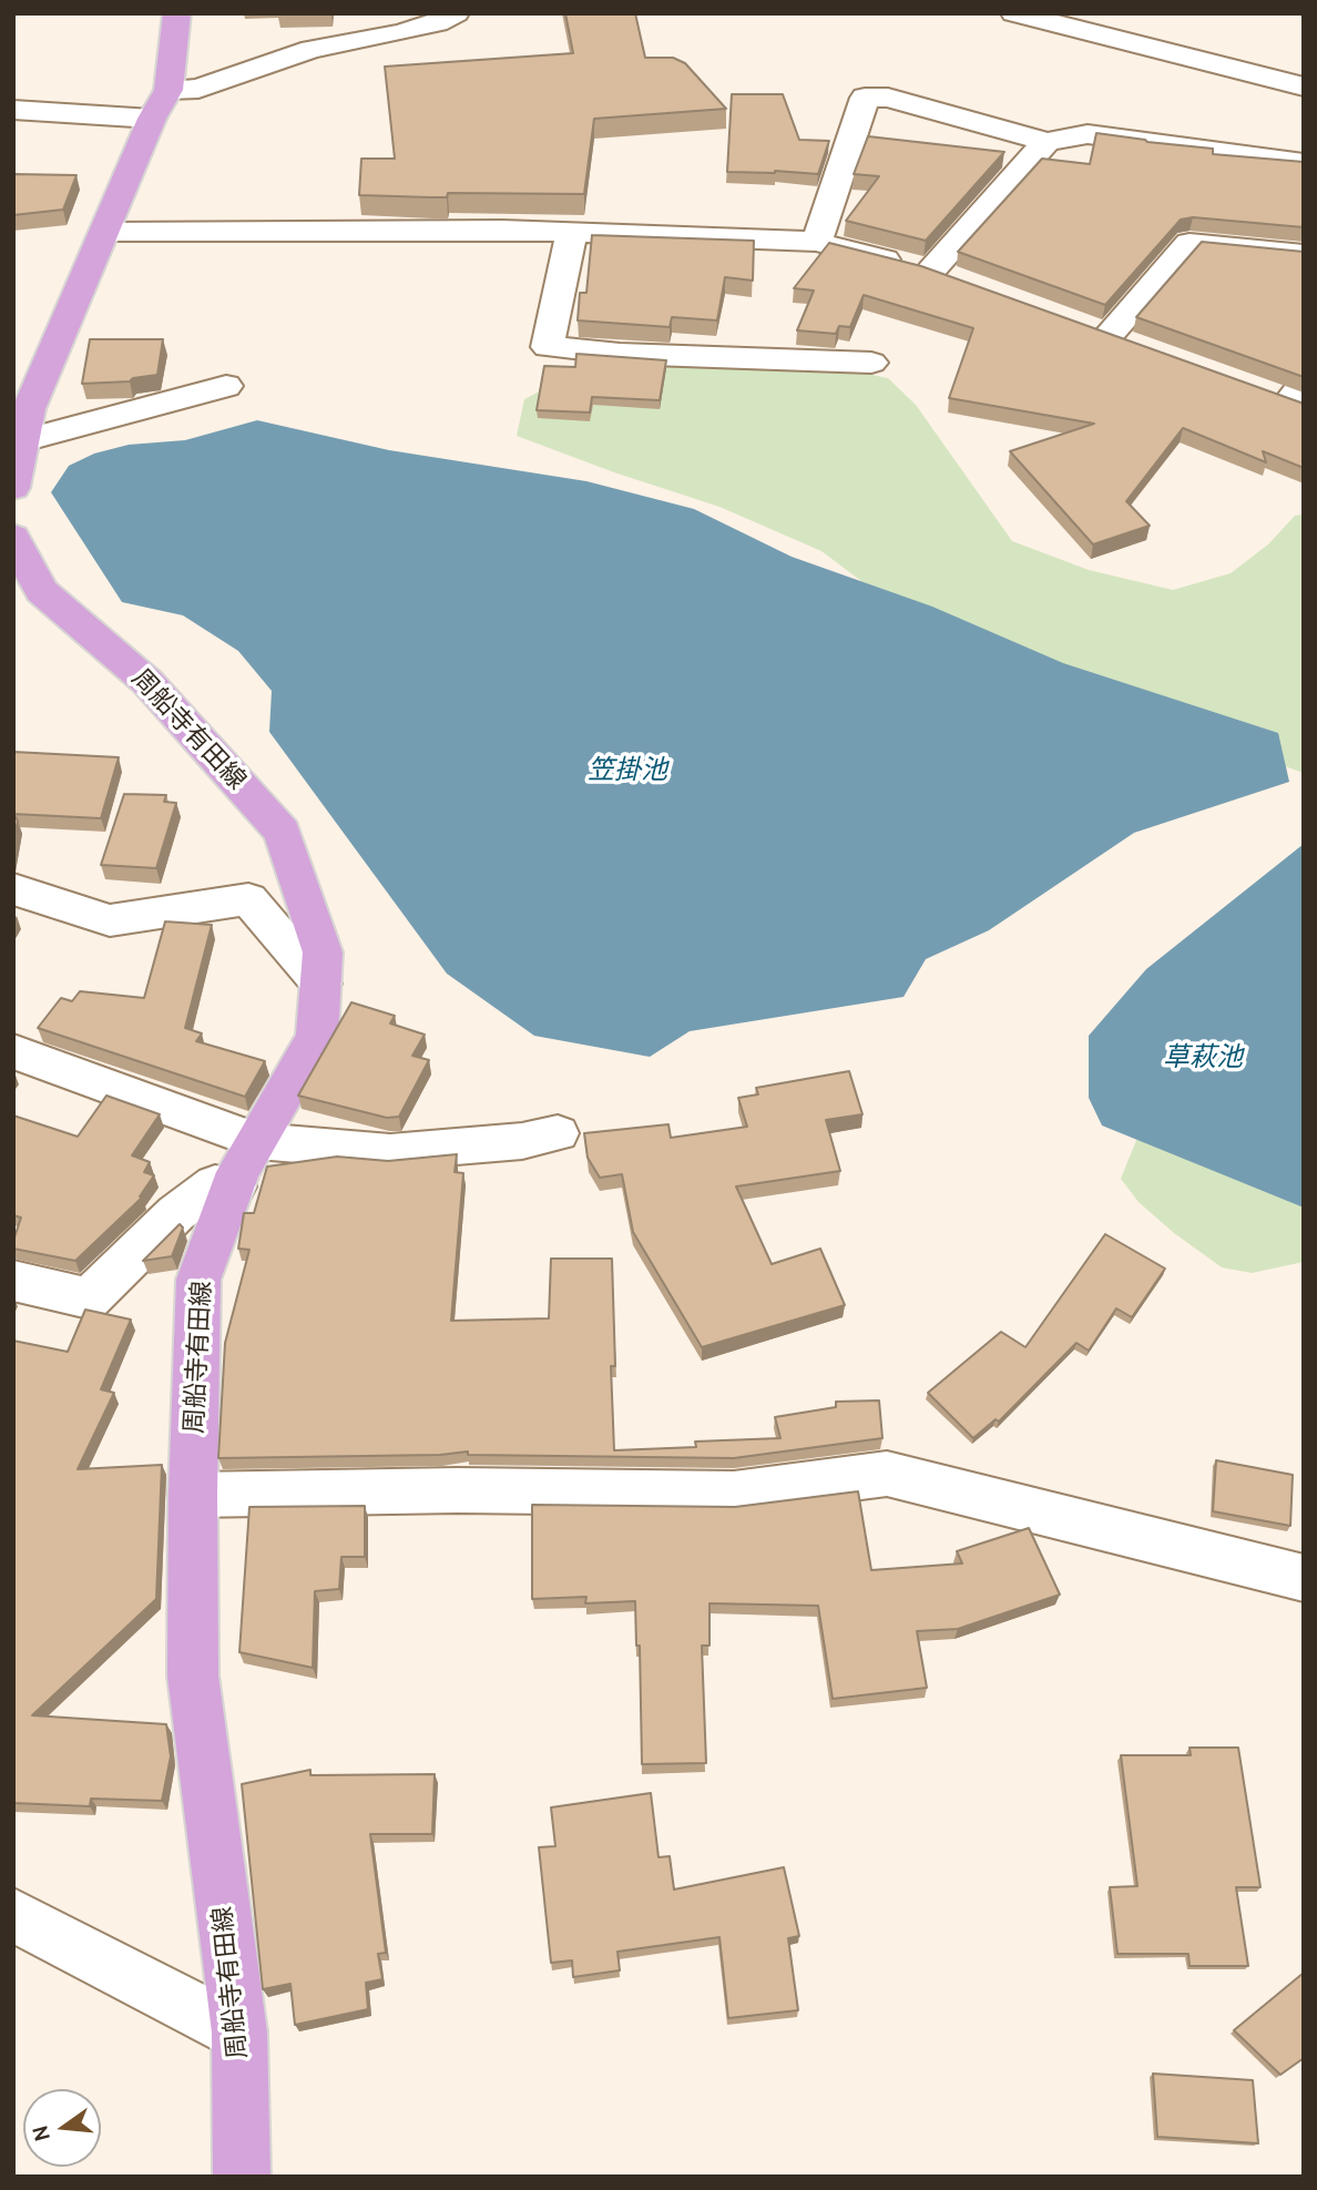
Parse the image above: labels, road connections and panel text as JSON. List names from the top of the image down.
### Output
{
  "streets": {
    "main road": ["周船寺有田線"]
  },
  "water": ["笠掛池", "草萩池"],
  "north": "left"
}
